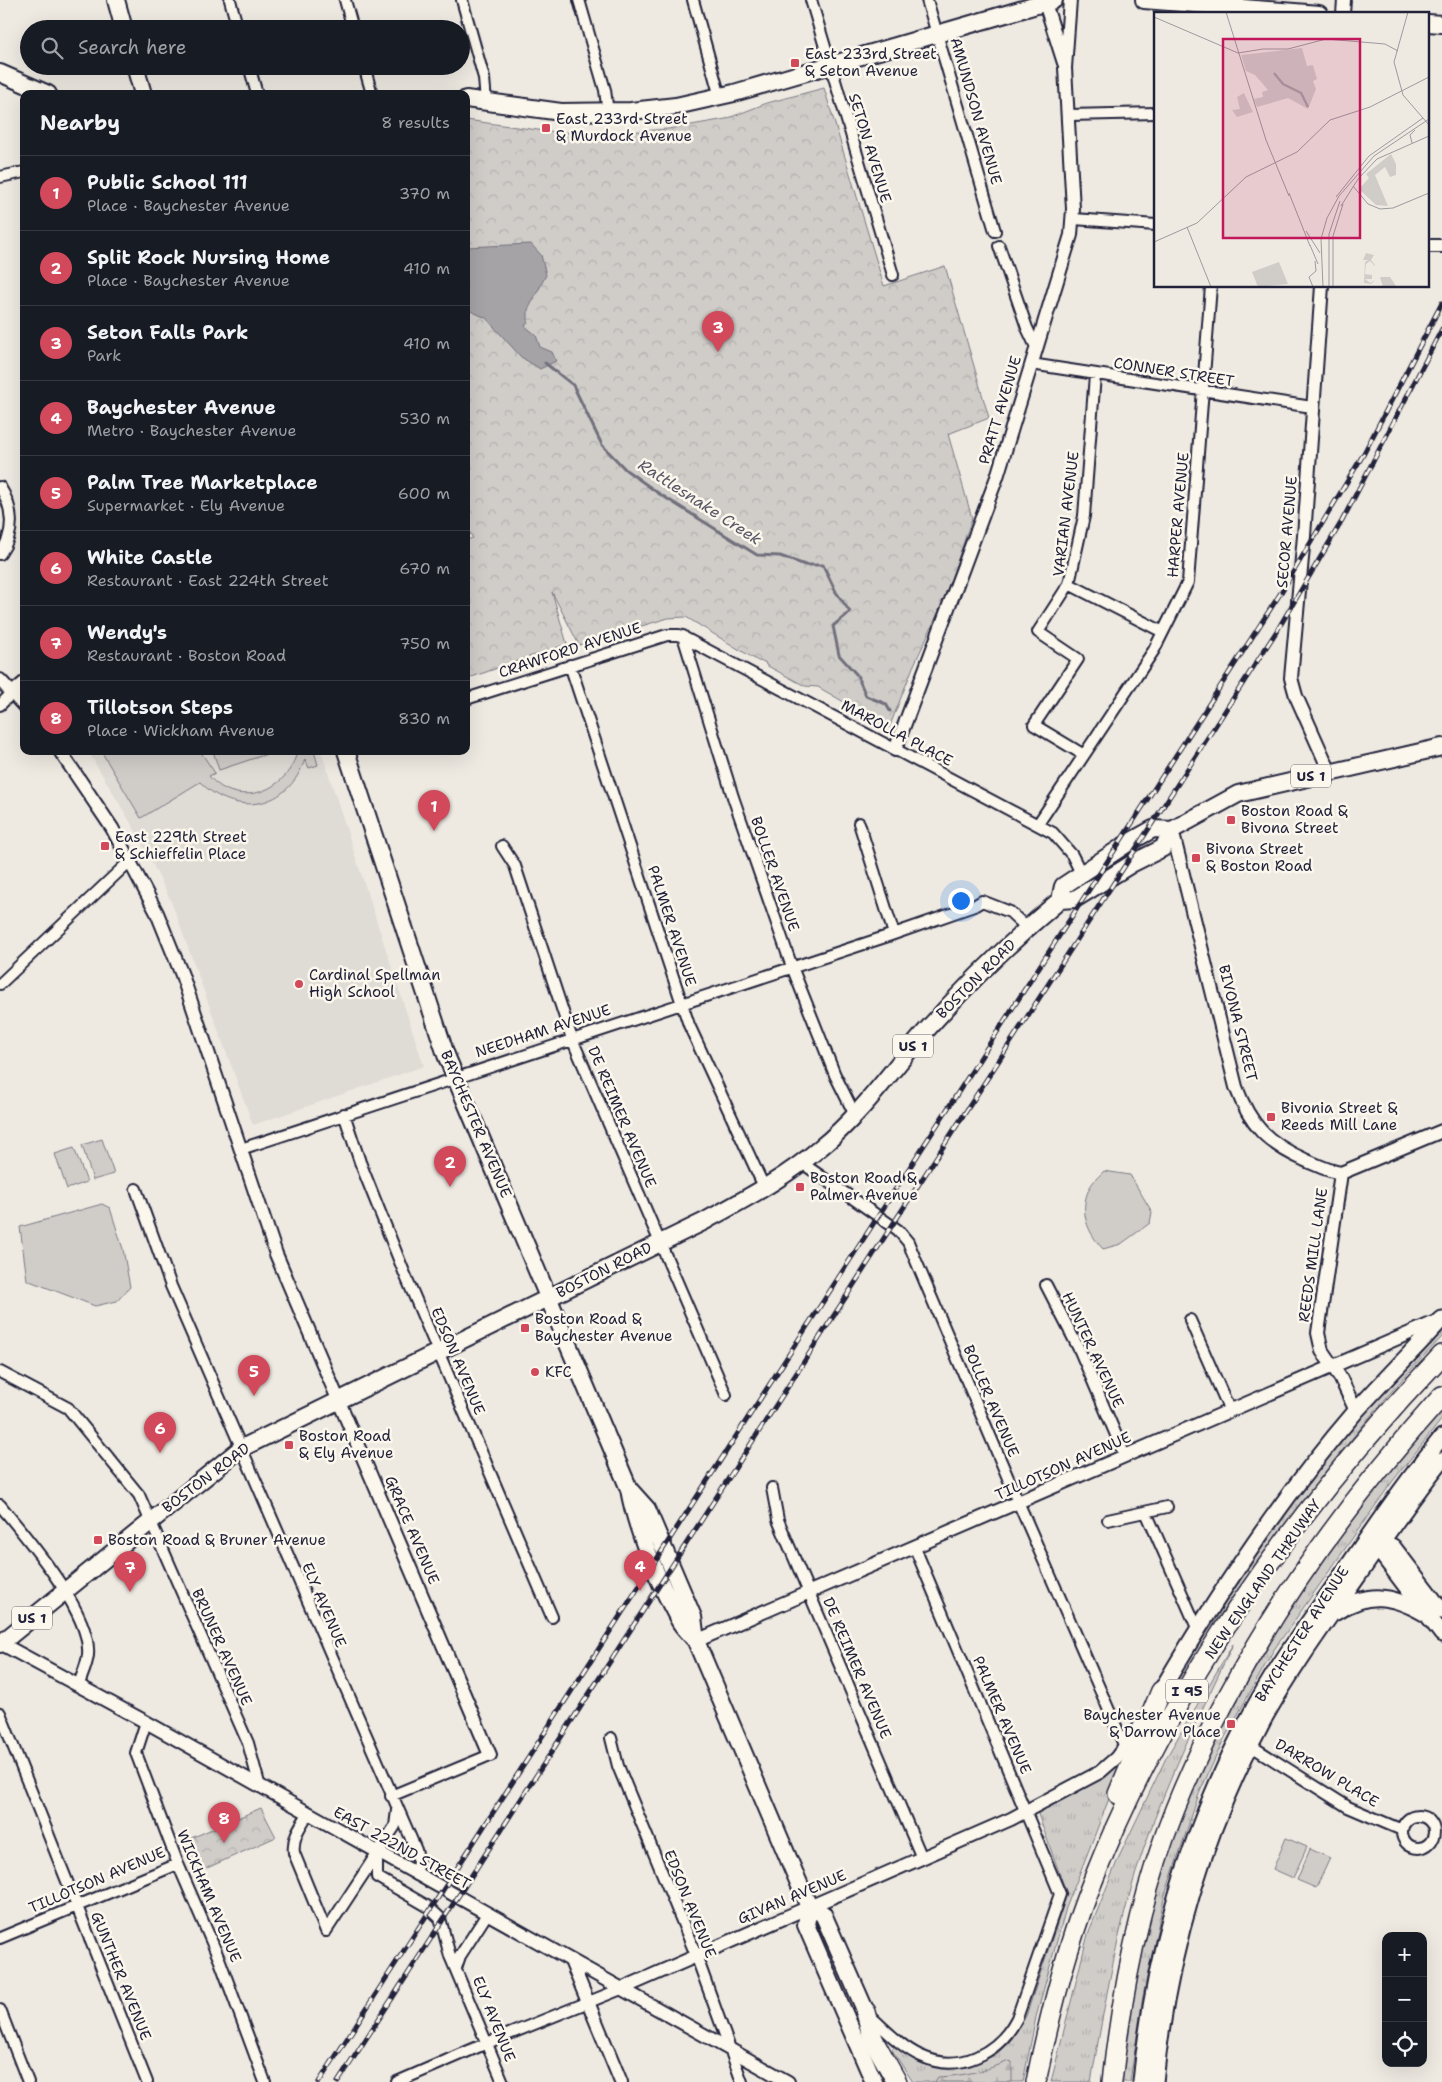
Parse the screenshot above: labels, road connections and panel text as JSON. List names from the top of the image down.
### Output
{
  "streets": {
    "highway": ["NEW ENGLAND THRUWAY", "I 95"],
    "main road": ["US 1", "BOSTON ROAD", "BAYCHESTER AVENUE"],
    "street": [
      "AMUNDSON AVENUE",
      "SETON AVENUE",
      "CONNER STREET",
      "PRATT AVENUE",
      "VARIAN AVENUE",
      "HARPER AVENUE",
      "SECOR AVENUE",
      "CRAWFORD AVENUE",
      "MAROLLA PLACE",
      "BOLLER AVENUE",
      "PALMER AVENUE",
      "BIVONA STREET",
      "NEEDHAM AVENUE",
      "DE REIMER AVENUE",
      "REEDS MILL LANE",
      "HUNTER AVENUE",
      "EDSON AVENUE",
      "TILLOTSON AVENUE",
      "GRACE AVENUE",
      "ELY AVENUE",
      "BRUNER AVENUE",
      "DARROW PLACE",
      "EAST 222ND STREET",
      "WICKHAM AVENUE",
      "GIVAN AVENUE",
      "GUNTHER AVENUE"
    ]
  },
  "crossings": [
    ["CONNER STREET", "PRATT AVENUE"],
    ["CONNER STREET", "VARIAN AVENUE"],
    ["CONNER STREET", "HARPER AVENUE"],
    ["CONNER STREET", "SECOR AVENUE"],
    ["PRATT AVENUE", "MAROLLA PLACE"],
    ["VARIAN AVENUE", "HARPER AVENUE"],
    ["HARPER AVENUE", "MAROLLA PLACE"],
    ["SECOR AVENUE", "BOSTON ROAD"],
    ["CRAWFORD AVENUE", "MAROLLA PLACE"],
    ["CRAWFORD AVENUE", "BOLLER AVENUE"],
    ["CRAWFORD AVENUE", "PALMER AVENUE"],
    ["MAROLLA PLACE", "BOLLER AVENUE"],
    ["MAROLLA PLACE", "BOSTON ROAD"],
    ["BOLLER AVENUE", "BOSTON ROAD"],
    ["BOLLER AVENUE", "NEEDHAM AVENUE"],
    ["BOLLER AVENUE", "TILLOTSON AVENUE"],
    ["BOLLER AVENUE", "GIVAN AVENUE"],
    ["PALMER AVENUE", "BOSTON ROAD"],
    ["PALMER AVENUE", "NEEDHAM AVENUE"],
    ["PALMER AVENUE", "BAYCHESTER AVENUE"],
    ["PALMER AVENUE", "TILLOTSON AVENUE"],
    ["PALMER AVENUE", "GIVAN AVENUE"],
    ["BOSTON ROAD", "BIVONA STREET"],
    ["BOSTON ROAD", "NEEDHAM AVENUE"],
    ["BOSTON ROAD", "DE REIMER AVENUE"],
    ["BOSTON ROAD", "BAYCHESTER AVENUE"],
    ["BOSTON ROAD", "EDSON AVENUE"],
    ["BOSTON ROAD", "GRACE AVENUE"],
    ["BOSTON ROAD", "ELY AVENUE"],
    ["BOSTON ROAD", "BRUNER AVENUE"],
    ["BOSTON ROAD", "EAST 222ND STREET"],
    ["BIVONA STREET", "REEDS MILL LANE"],
    ["NEEDHAM AVENUE", "DE REIMER AVENUE"],
    ["NEEDHAM AVENUE", "BAYCHESTER AVENUE"],
    ["NEEDHAM AVENUE", "EDSON AVENUE"],
    ["NEEDHAM AVENUE", "GRACE AVENUE"],
    ["DE REIMER AVENUE", "TILLOTSON AVENUE"],
    ["DE REIMER AVENUE", "GIVAN AVENUE"],
    ["BAYCHESTER AVENUE", "TILLOTSON AVENUE"],
    ["BAYCHESTER AVENUE", "DARROW PLACE"],
    ["BAYCHESTER AVENUE", "GIVAN AVENUE"],
    ["REEDS MILL LANE", "TILLOTSON AVENUE"],
    ["REEDS MILL LANE", "NEW ENGLAND THRUWAY"],
    ["HUNTER AVENUE", "TILLOTSON AVENUE"],
    ["EDSON AVENUE", "EAST 222ND STREET"],
    ["EDSON AVENUE", "GIVAN AVENUE"],
    ["TILLOTSON AVENUE", "NEW ENGLAND THRUWAY"],
    ["TILLOTSON AVENUE", "WICKHAM AVENUE"],
    ["TILLOTSON AVENUE", "GUNTHER AVENUE"],
    ["NEW ENGLAND THRUWAY", "GIVAN AVENUE"],
    ["ELY AVENUE", "EAST 222ND STREET"],
    ["ELY AVENUE", "GIVAN AVENUE"],
    ["BRUNER AVENUE", "EAST 222ND STREET"],
    ["EAST 222ND STREET", "WICKHAM AVENUE"],
    ["EAST 222ND STREET", "GIVAN AVENUE"]
  ],
  "water": ["Rattlesnake Creek"],
  "places": {
    "transit": [
      "East 233rd Street & Seton Avenue",
      "East 233rd Street & Murdock Avenue",
      "Boston Road & Bivona Street",
      "East 229th Street & Schieffelin Place",
      "Bivona Street & Boston Road",
      "Bivonia Street & Reeds Mill Lane",
      "Boston Road & Palmer Avenue",
      "Boston Road & Baychester Avenue",
      "Boston Road & Ely Avenue",
      "Boston Road & Bruner Avenue",
      "Baychester Avenue & Darrow Place"
    ],
    "other": ["Cardinal Spellman High School", "KFC"]
  },
  "page": {
    "search": "Search here",
    "heading": ["Nearby", "8 results"],
    "list": [
      {
        "mark": "1",
        "name": "Public School 111",
        "note": "Place · Baychester Avenue",
        "value": "370 m"
      },
      {
        "mark": "2",
        "name": "Split Rock Nursing Home",
        "note": "Place · Baychester Avenue",
        "value": "410 m"
      },
      {
        "mark": "3",
        "name": "Seton Falls Park",
        "note": "Park",
        "value": "410 m"
      },
      {
        "mark": "4",
        "name": "Baychester Avenue",
        "note": "Metro · Baychester Avenue",
        "value": "530 m"
      },
      {
        "mark": "5",
        "name": "Palm Tree Marketplace",
        "note": "Supermarket · Ely Avenue",
        "value": "600 m"
      },
      {
        "mark": "6",
        "name": "White Castle",
        "note": "Restaurant · East 224th Street",
        "value": "670 m"
      },
      {
        "mark": "7",
        "name": "Wendy's",
        "note": "Restaurant · Boston Road",
        "value": "750 m"
      },
      {
        "mark": "8",
        "name": "Tillotson Steps",
        "note": "Place · Wickham Avenue",
        "value": "830 m"
      }
    ],
    "pins": [
      "3",
      "1",
      "2",
      "5",
      "6",
      "4",
      "7",
      "8"
    ],
    "map_buttons": ["+", "−"]
  }
}
